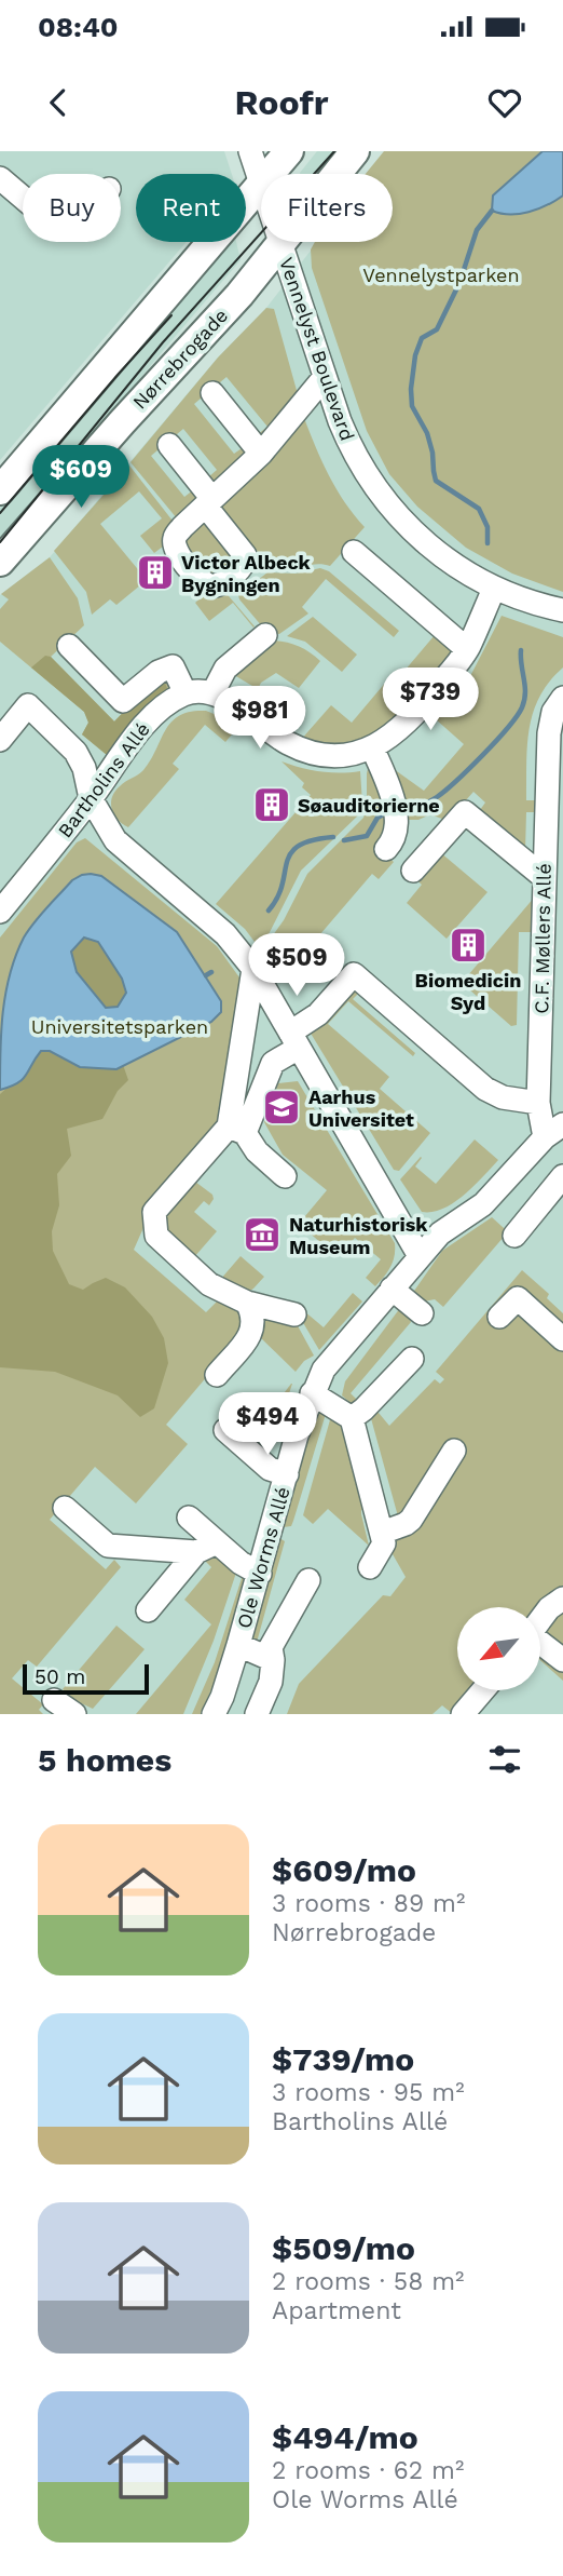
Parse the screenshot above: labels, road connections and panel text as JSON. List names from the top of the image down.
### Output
{
  "streets": {
    "main road": ["Nørrebrogade"],
    "street": [
      "Vennelyst Boulevard",
      "Bartholins Allé",
      "C.F. Møllers Allé",
      "Ole Worms Allé"
    ]
  },
  "crossings": [
    ["Vennelyst Boulevard", "Nørrebrogade"],
    ["C.F. Møllers Allé", "Ole Worms Allé"]
  ],
  "parks": ["Vennelystparken", "Universitetsparken"],
  "places": {
    "building": ["Victor Albeck Bygningen", "Søauditorierne", "Biomedicin Syd"],
    "school or university": ["Aarhus Universitet"],
    "museum": ["Naturhistorisk Museum"]
  },
  "scale_bar": "50 m",
  "north": "bottom left",
  "page": {
    "status": "08:40",
    "header": "Roofr",
    "chip": ["Buy", "Rent", "Filters"],
    "price": [
      "$609",
      "$739",
      "$981",
      "$509",
      "$494"
    ],
    "scale": "50 m",
    "heading": "5 homes",
    "list": [
      {
        "name": "$609/mo",
        "note": "3 rooms · 89 m² · Nørrebrogade"
      },
      {
        "name": "$739/mo",
        "note": "3 rooms · 95 m² · Bartholins Allé"
      },
      {
        "name": "$509/mo",
        "note": "2 rooms · 58 m² · Apartment"
      },
      {
        "name": "$494/mo",
        "note": "2 rooms · 62 m² · Ole Worms Allé"
      }
    ]
  }
}
